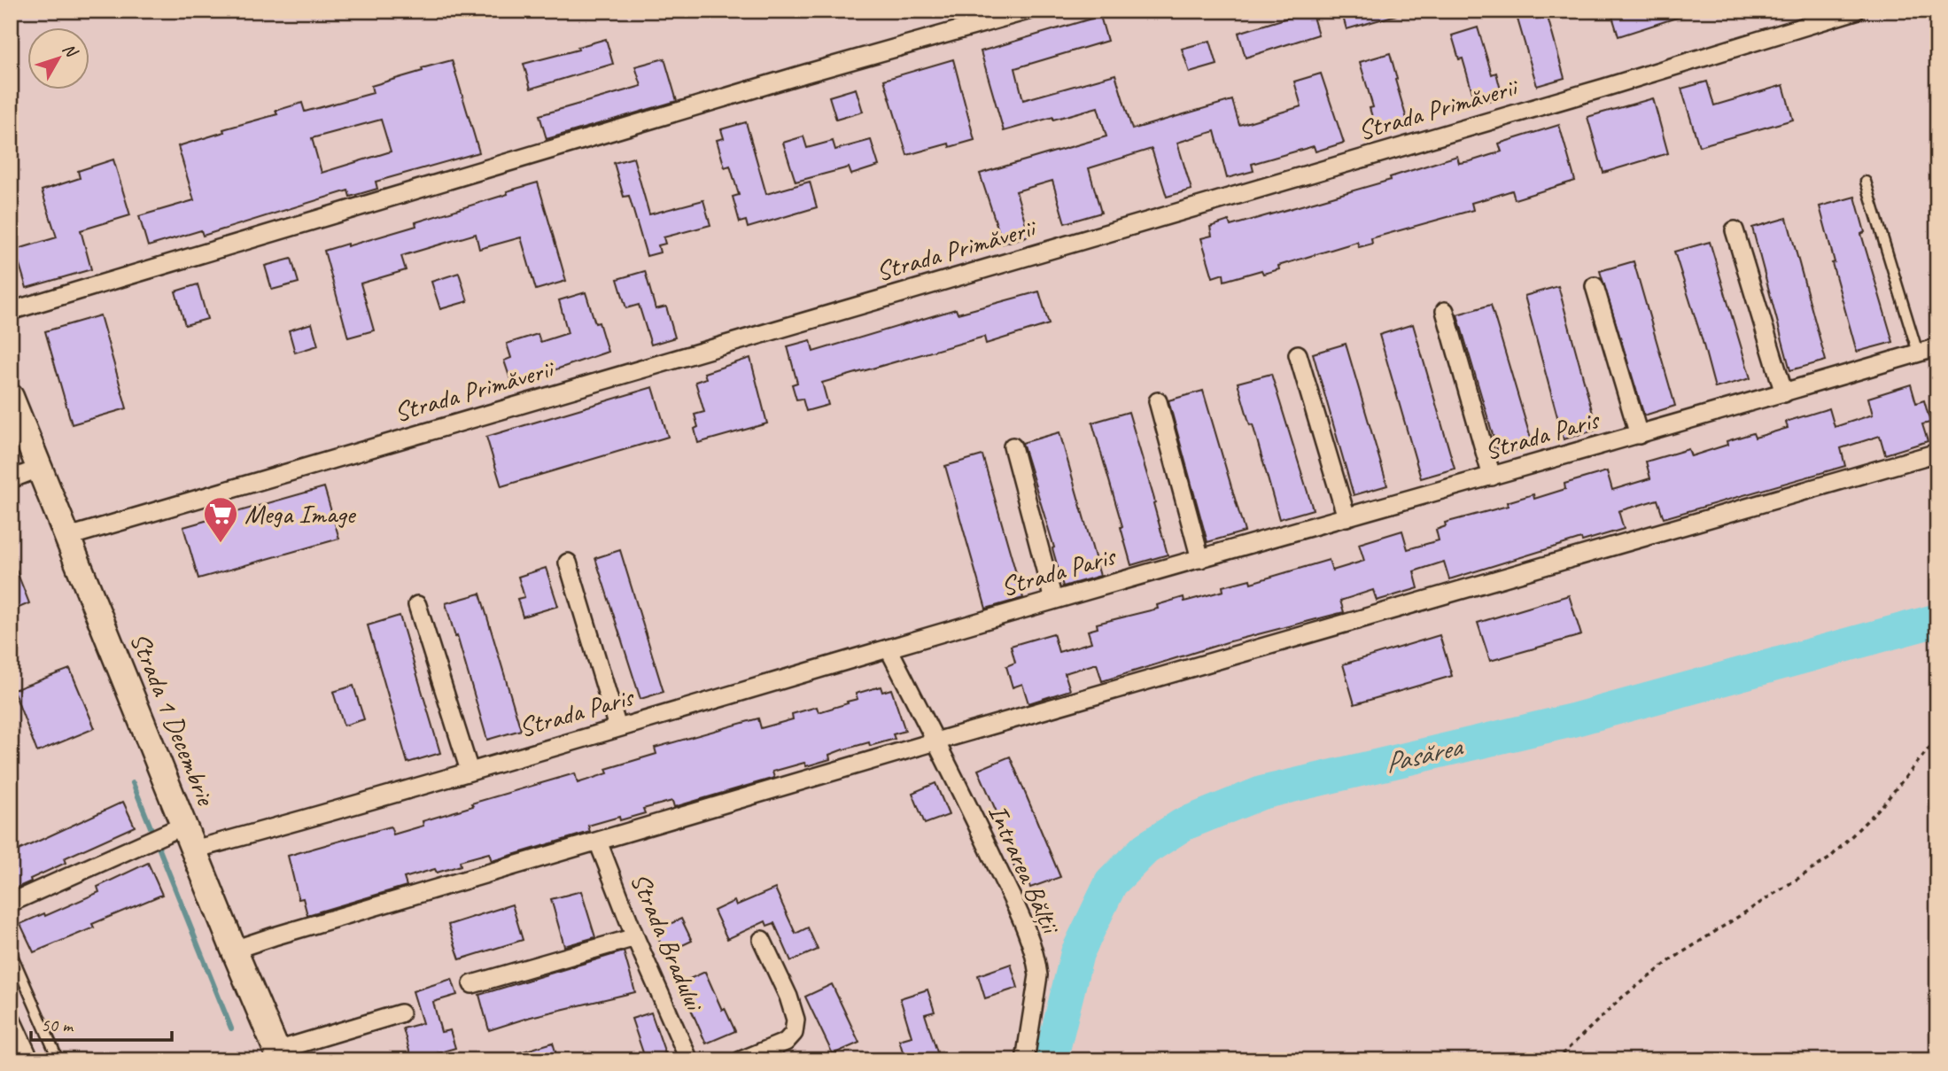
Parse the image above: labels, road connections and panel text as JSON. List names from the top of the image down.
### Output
{
  "streets": {
    "main road": ["Strada 1 Decembrie"],
    "street": [
      "Strada Primăverii",
      "Strada Paris",
      "Intrarea Bălții",
      "Strada Bradului"
    ]
  },
  "crossings": [
    ["Strada Primăverii", "Strada 1 Decembrie"],
    ["Strada Paris", "Strada 1 Decembrie"],
    ["Strada Paris", "Intrarea Bălții"]
  ],
  "water": ["Pasărea"],
  "places": {
    "supermarket": ["Mega Image"]
  },
  "scale_bar": "50 m",
  "north": "top right"
}
